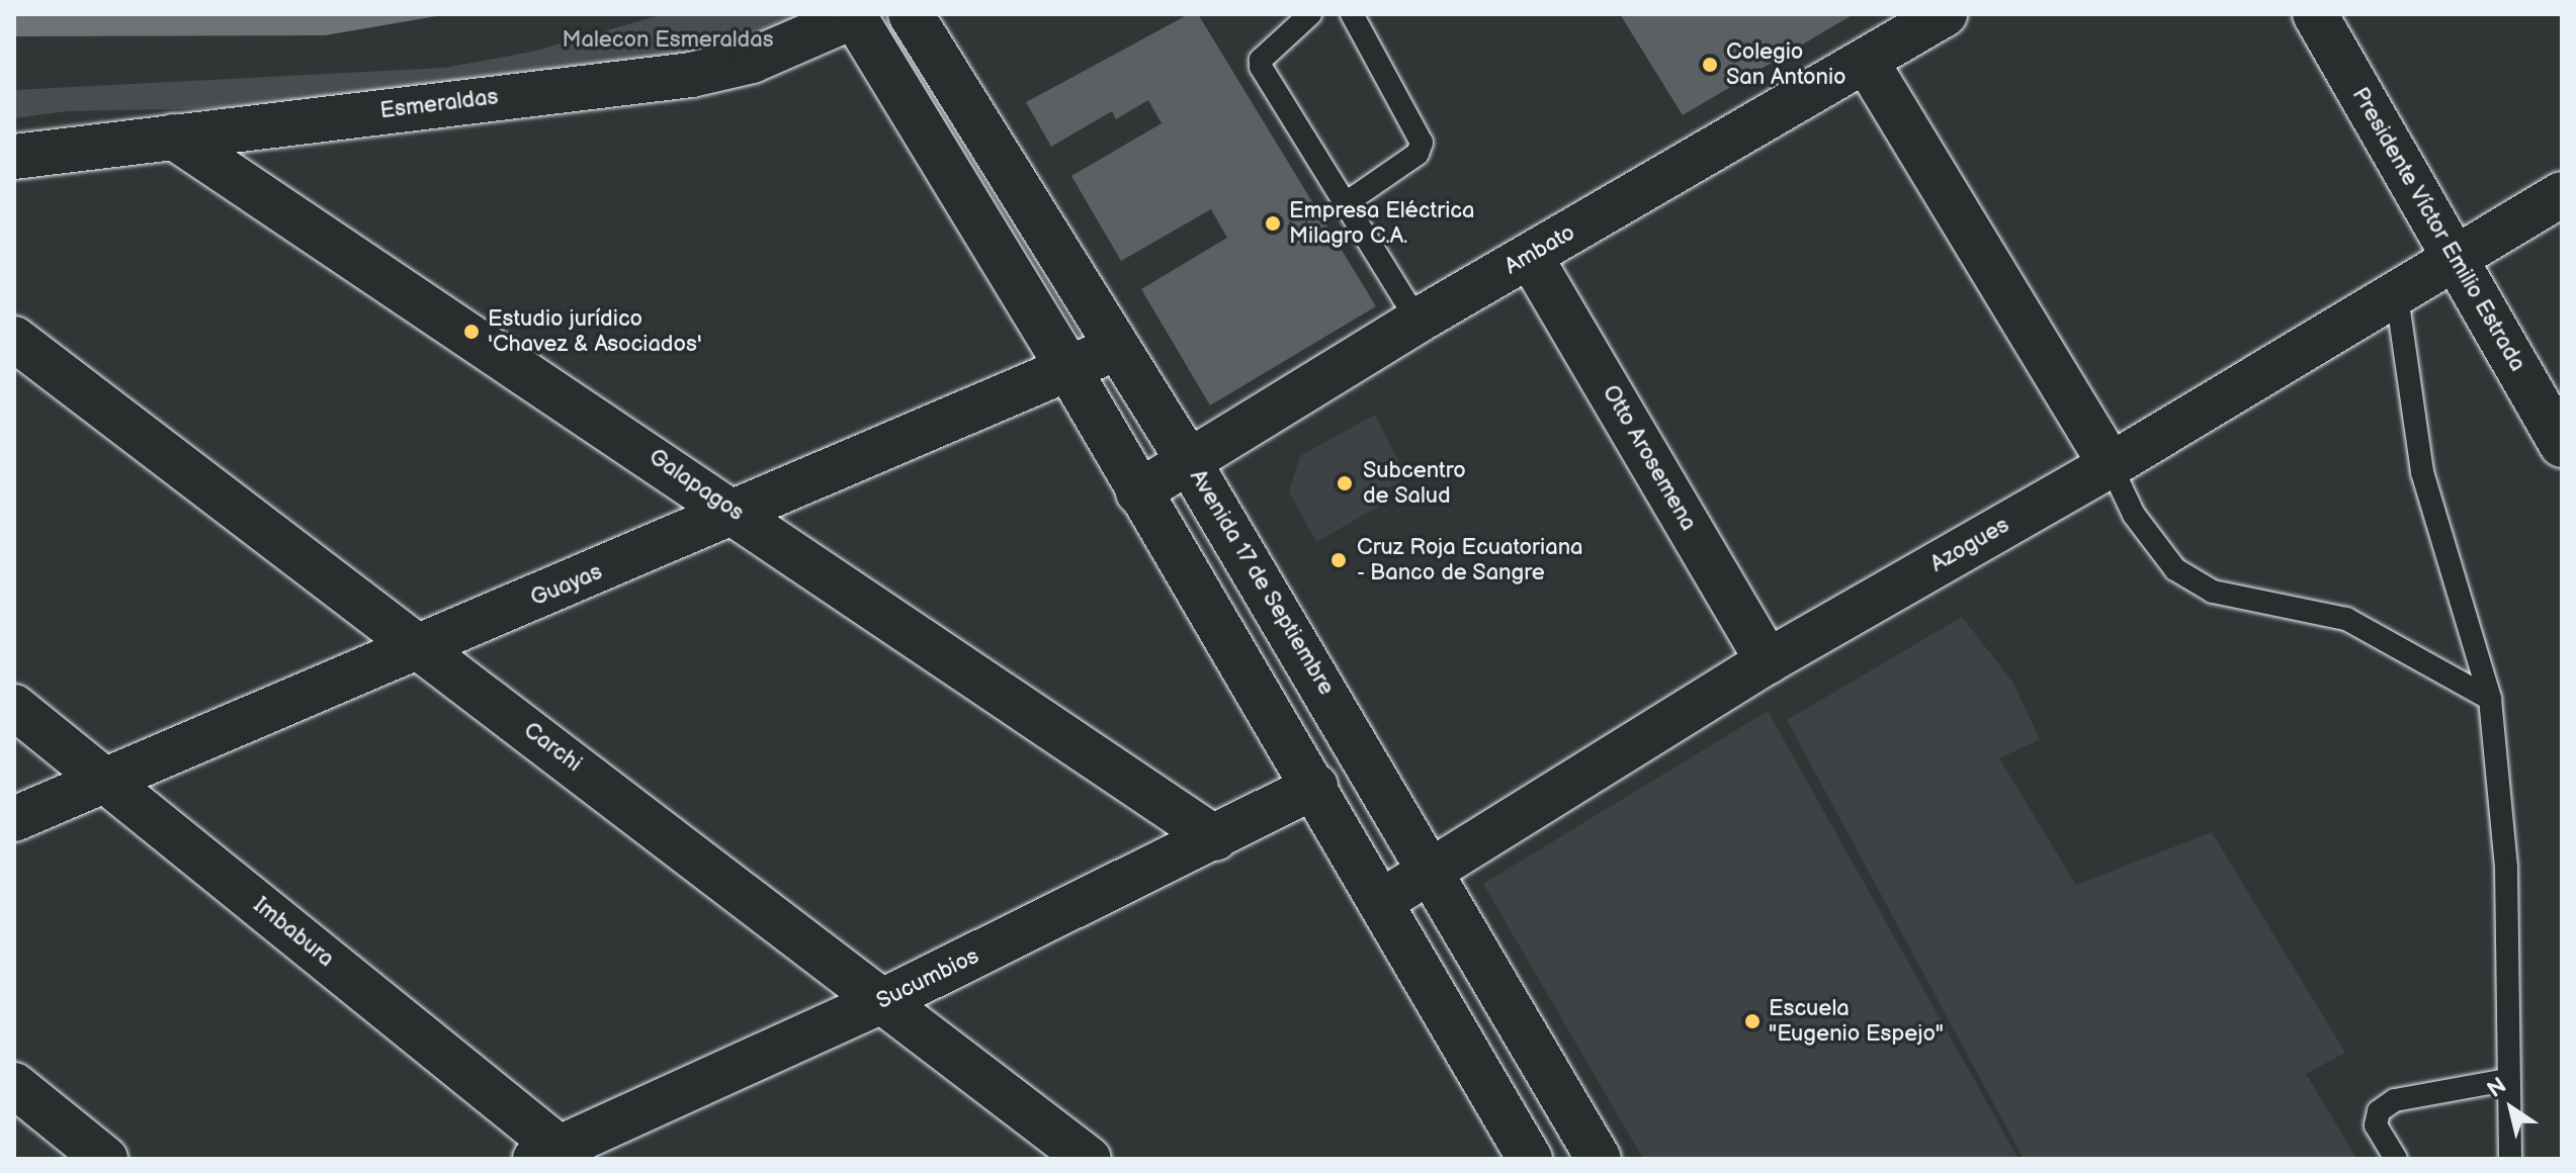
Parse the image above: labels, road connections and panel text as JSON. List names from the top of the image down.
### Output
{
  "streets": {
    "street": [
      "Esmeraldas",
      "Presidente Víctor Emilio Estrada",
      "Ambato",
      "Otto Arosemena",
      "Galapagos",
      "Azogues",
      "Avenida 17 de Septiembre",
      "Guayas",
      "Carchi",
      "Imbabura",
      "Sucumbios"
    ]
  },
  "crossings": [
    ["Esmeraldas", "Galapagos"],
    ["Presidente Víctor Emilio Estrada", "Azogues"],
    ["Ambato", "Otto Arosemena"],
    ["Ambato", "Avenida 17 de Septiembre"],
    ["Otto Arosemena", "Azogues"],
    ["Galapagos", "Guayas"],
    ["Galapagos", "Sucumbios"],
    ["Azogues", "Avenida 17 de Septiembre"],
    ["Avenida 17 de Septiembre", "Guayas"],
    ["Guayas", "Carchi"],
    ["Guayas", "Imbabura"],
    ["Carchi", "Sucumbios"],
    ["Imbabura", "Sucumbios"]
  ],
  "parks": ["Malecon Esmeraldas"],
  "places": [
    "Colegio San Antonio",
    "Empresa Eléctrica Milagro C.A.",
    "Estudio jurídico 'Chavez & Asociados'",
    "Subcentro de Salud",
    "Cruz Roja Ecuatoriana - Banco de Sangre",
    "Escuela \"Eugenio Espejo\""
  ],
  "north": "top left"
}
